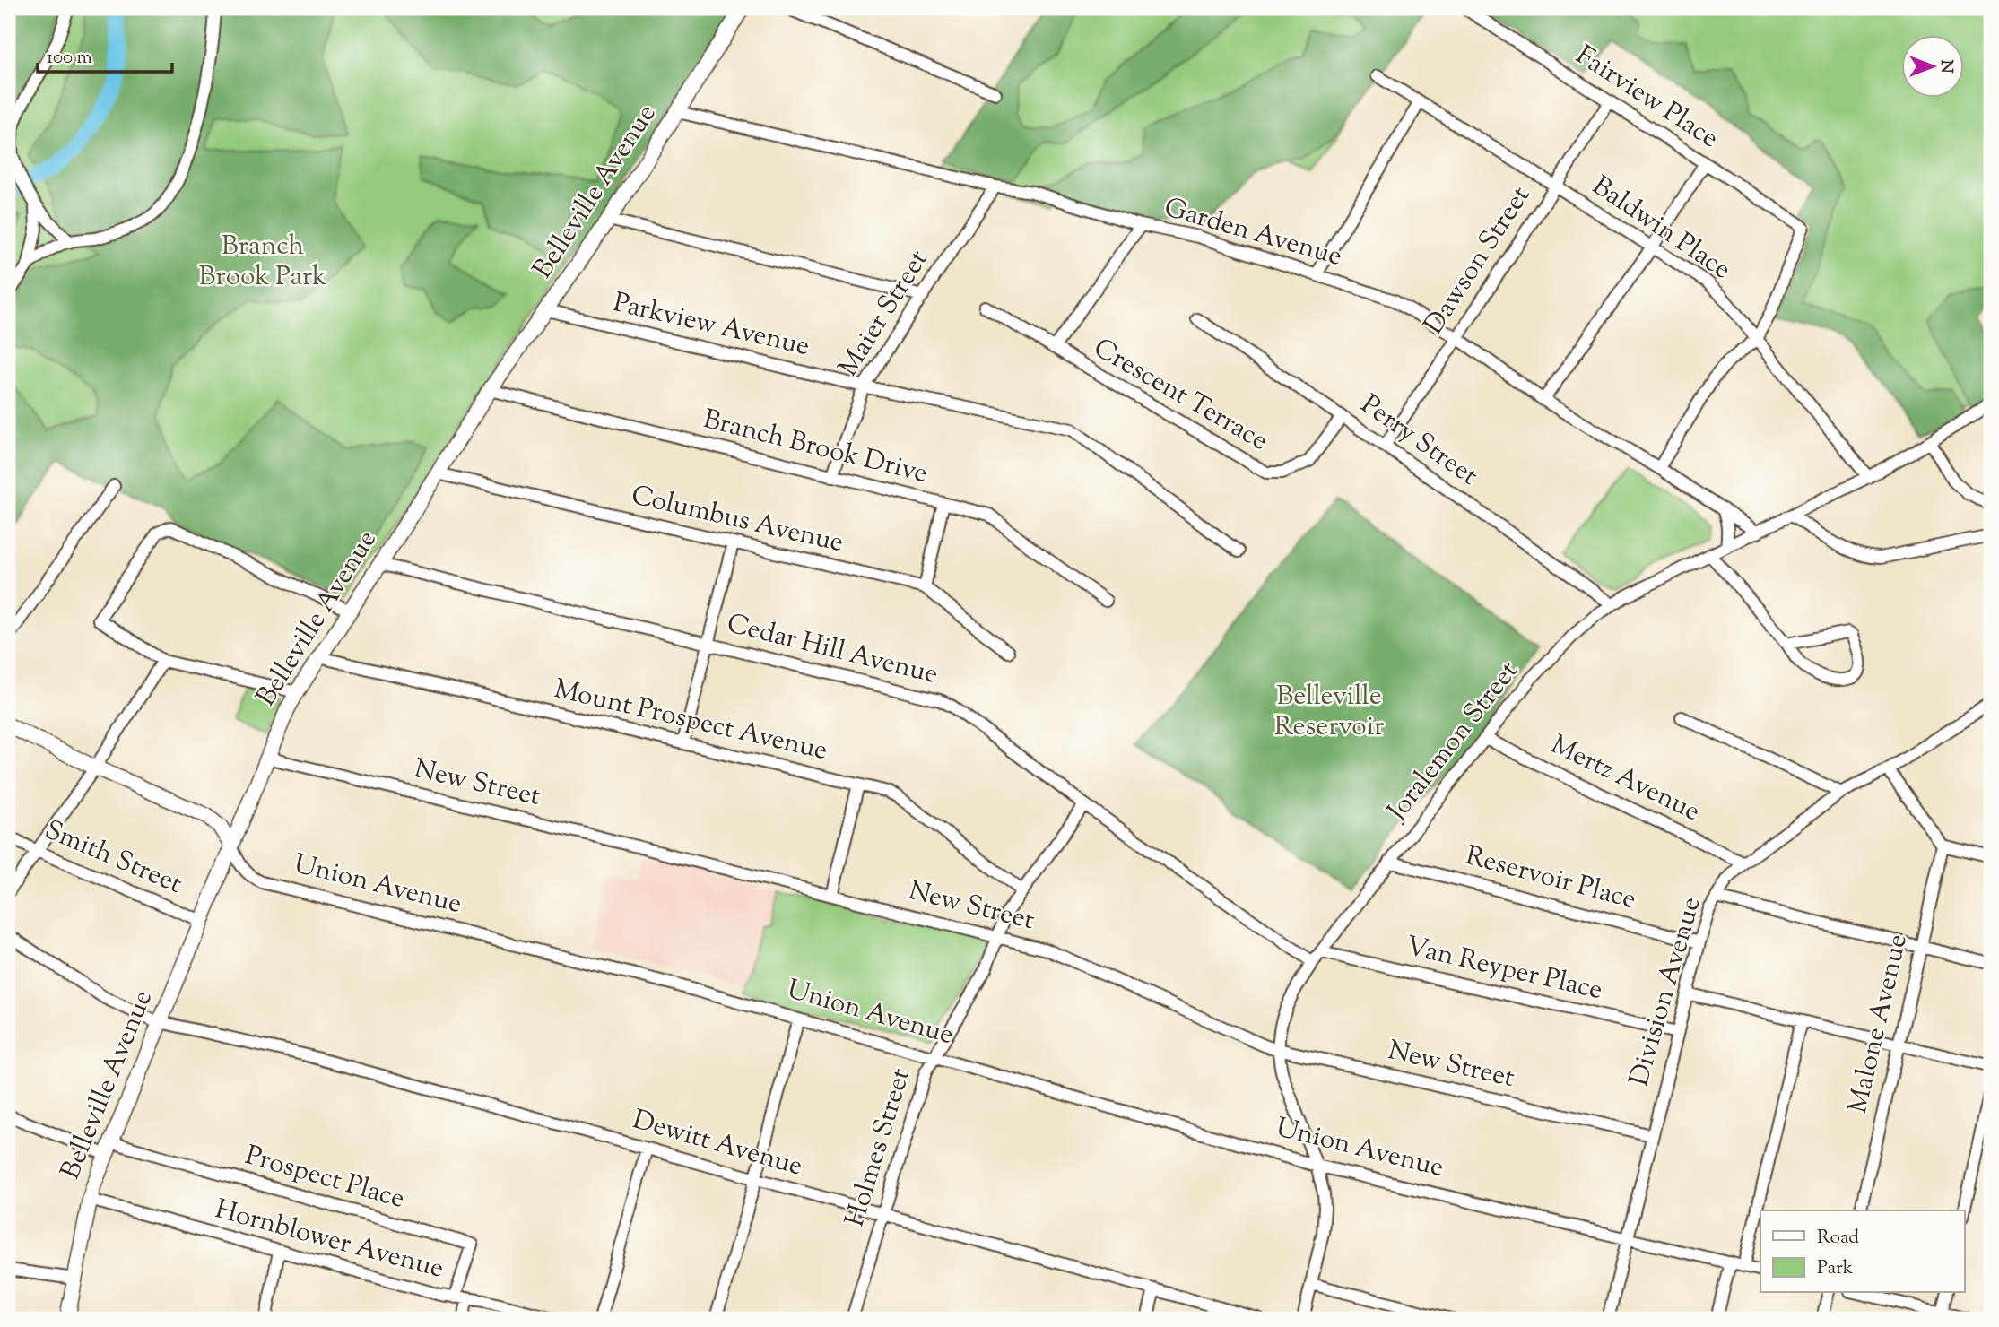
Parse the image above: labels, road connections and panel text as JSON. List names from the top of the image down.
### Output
{
  "streets": {
    "main road": ["Belleville Avenue", "Union Avenue"],
    "street": [
      "Fairview Place",
      "Baldwin Place",
      "Garden Avenue",
      "Dawson Street",
      "Maier Street",
      "Parkview Avenue",
      "Crescent Terrace",
      "Perry Street",
      "Branch Brook Drive",
      "Columbus Avenue",
      "Cedar Hill Avenue",
      "Mount Prospect Avenue",
      "Joralemon Street",
      "Mertz Avenue",
      "New Street",
      "Smith Street",
      "Reservoir Place",
      "Van Reyper Place",
      "Division Avenue",
      "Malone Avenue",
      "Dewitt Avenue",
      "Holmes Street",
      "Prospect Place",
      "Hornblower Avenue"
    ]
  },
  "crossings": [
    ["Fairview Place", "Baldwin Place"],
    ["Fairview Place", "Dawson Street"],
    ["Belleville Avenue", "Garden Avenue"],
    ["Belleville Avenue", "Parkview Avenue"],
    ["Belleville Avenue", "Branch Brook Drive"],
    ["Belleville Avenue", "Columbus Avenue"],
    ["Belleville Avenue", "Cedar Hill Avenue"],
    ["Belleville Avenue", "Mount Prospect Avenue"],
    ["Belleville Avenue", "New Street"],
    ["Belleville Avenue", "Smith Street"],
    ["Belleville Avenue", "Union Avenue"],
    ["Belleville Avenue", "Dewitt Avenue"],
    ["Belleville Avenue", "Prospect Place"],
    ["Belleville Avenue", "Hornblower Avenue"],
    ["Baldwin Place", "Dawson Street"],
    ["Baldwin Place", "Joralemon Street"],
    ["Garden Avenue", "Dawson Street"],
    ["Garden Avenue", "Maier Street"],
    ["Garden Avenue", "Joralemon Street"],
    ["Dawson Street", "Perry Street"],
    ["Maier Street", "Parkview Avenue"],
    ["Maier Street", "Branch Brook Drive"],
    ["Crescent Terrace", "Perry Street"],
    ["Perry Street", "Joralemon Street"],
    ["Cedar Hill Avenue", "Joralemon Street"],
    ["Cedar Hill Avenue", "Holmes Street"],
    ["Mount Prospect Avenue", "Holmes Street"],
    ["Joralemon Street", "Mertz Avenue"],
    ["Joralemon Street", "New Street"],
    ["Joralemon Street", "Reservoir Place"],
    ["Joralemon Street", "Union Avenue"],
    ["Joralemon Street", "Van Reyper Place"],
    ["Mertz Avenue", "Division Avenue"],
    ["New Street", "Division Avenue"],
    ["New Street", "Holmes Street"],
    ["Reservoir Place", "Division Avenue"],
    ["Union Avenue", "Division Avenue"],
    ["Union Avenue", "Holmes Street"],
    ["Van Reyper Place", "Division Avenue"],
    ["Dewitt Avenue", "Holmes Street"],
    ["Prospect Place", "Hornblower Avenue"]
  ],
  "parks": ["Branch Brook Park", "Belleville Reservoir"],
  "legend": ["Road", "Park"],
  "scale_bar": "100 m",
  "north": "right"
}
